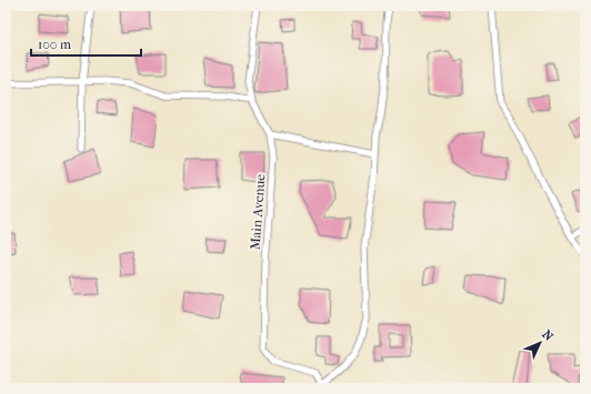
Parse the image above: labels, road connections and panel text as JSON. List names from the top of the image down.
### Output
{
  "streets": {
    "street": ["Main Avenue"]
  },
  "scale_bar": "100 m",
  "north": "top right"
}
